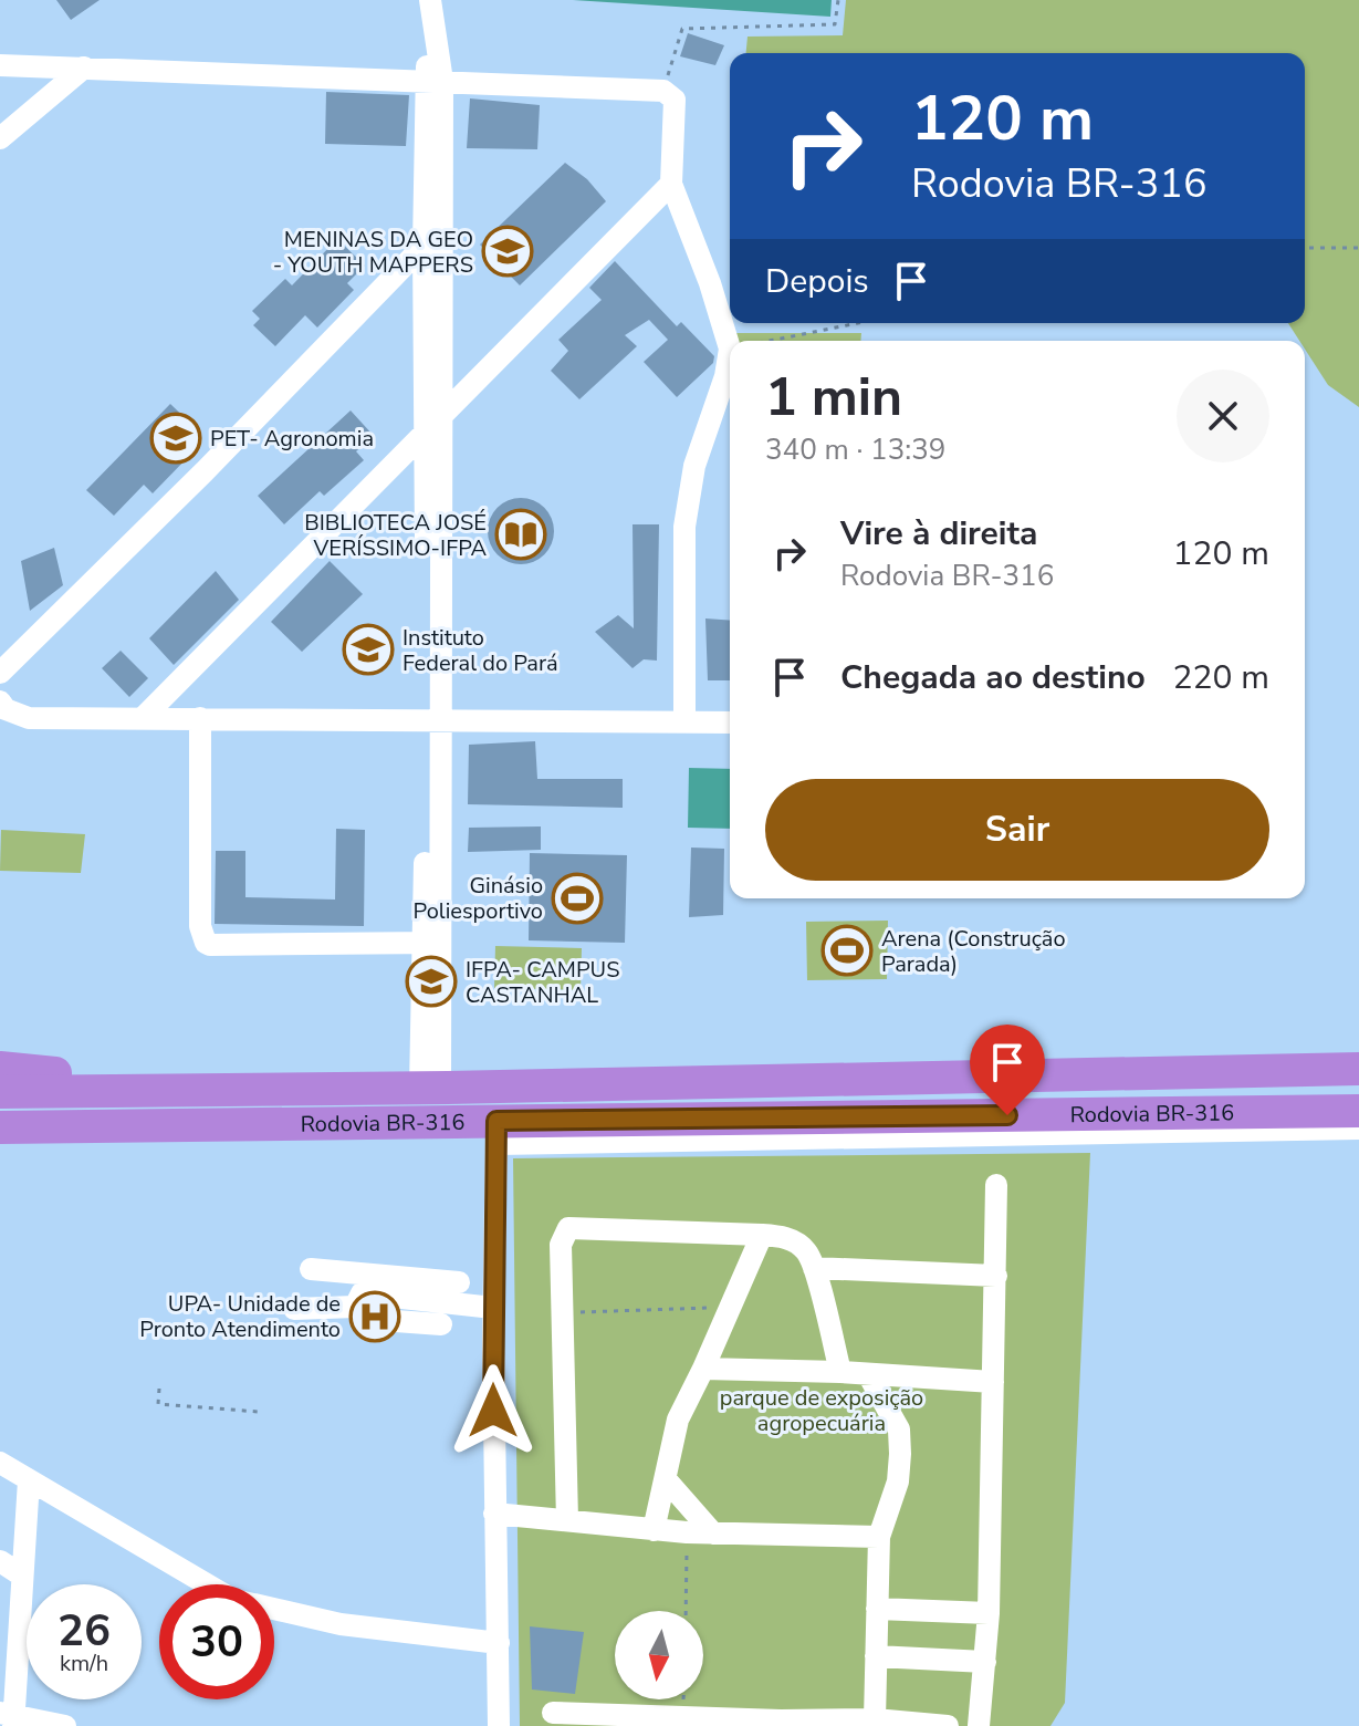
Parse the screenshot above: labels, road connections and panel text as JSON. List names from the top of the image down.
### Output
{
  "streets": {
    "highway": ["Rodovia BR-316"]
  },
  "parks": ["parque de exposição agropecuária"],
  "places": {
    "school or university": [
      "MENINAS DA GEO - YOUTH MAPPERS",
      "PET- Agronomia",
      "Instituto Federal do Pará",
      "IFPA- CAMPUS CASTANHAL"
    ],
    "library": ["BIBLIOTECA JOSÉ VERÍSSIMO-IFPA"],
    "sports": ["Ginásio Poliesportivo", "Arena (Construção Parada)"],
    "hospital": ["UPA- Unidade de Pronto Atendimento"]
  },
  "north": "bottom",
  "page": {
    "turn": ["120 m", "Rodovia BR-316"],
    "then": "Depois",
    "heading": ["1 min", "340 m · 13:39"],
    "list": [
      {
        "name": "Vire à direita",
        "note": "Rodovia BR-316",
        "value": "120 m"
      },
      {
        "name": "Chegada ao destino",
        "value": "220 m"
      }
    ],
    "buttons": "Sair",
    "speed": "26 km/h",
    "limit": "30"
  }
}
